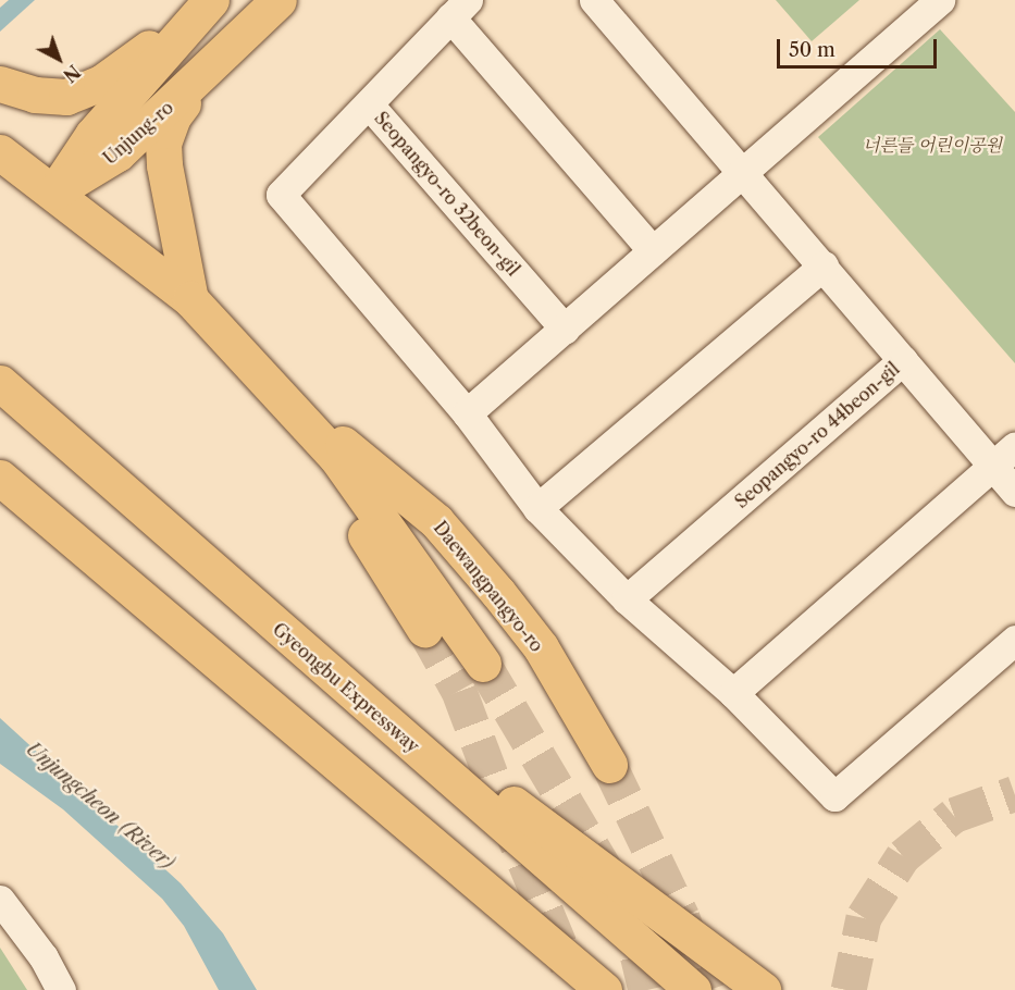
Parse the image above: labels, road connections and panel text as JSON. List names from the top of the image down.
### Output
{
  "streets": {
    "main road": ["Unjung-ro", "Daewangpangyo-ro", "Gyeongbu Expressway"],
    "street": ["Seopangyo-ro 32beon-gil", "Seopangyo-ro 44beon-gil"]
  },
  "crossings": [
    ["Seopangyo-ro 32beon-gil", "Seopangyo-ro 44beon-gil"]
  ],
  "water": ["Unjungcheon (River)"],
  "parks": ["너른들 어린이공원"],
  "scale_bar": "50 m",
  "north": "bottom right"
}
